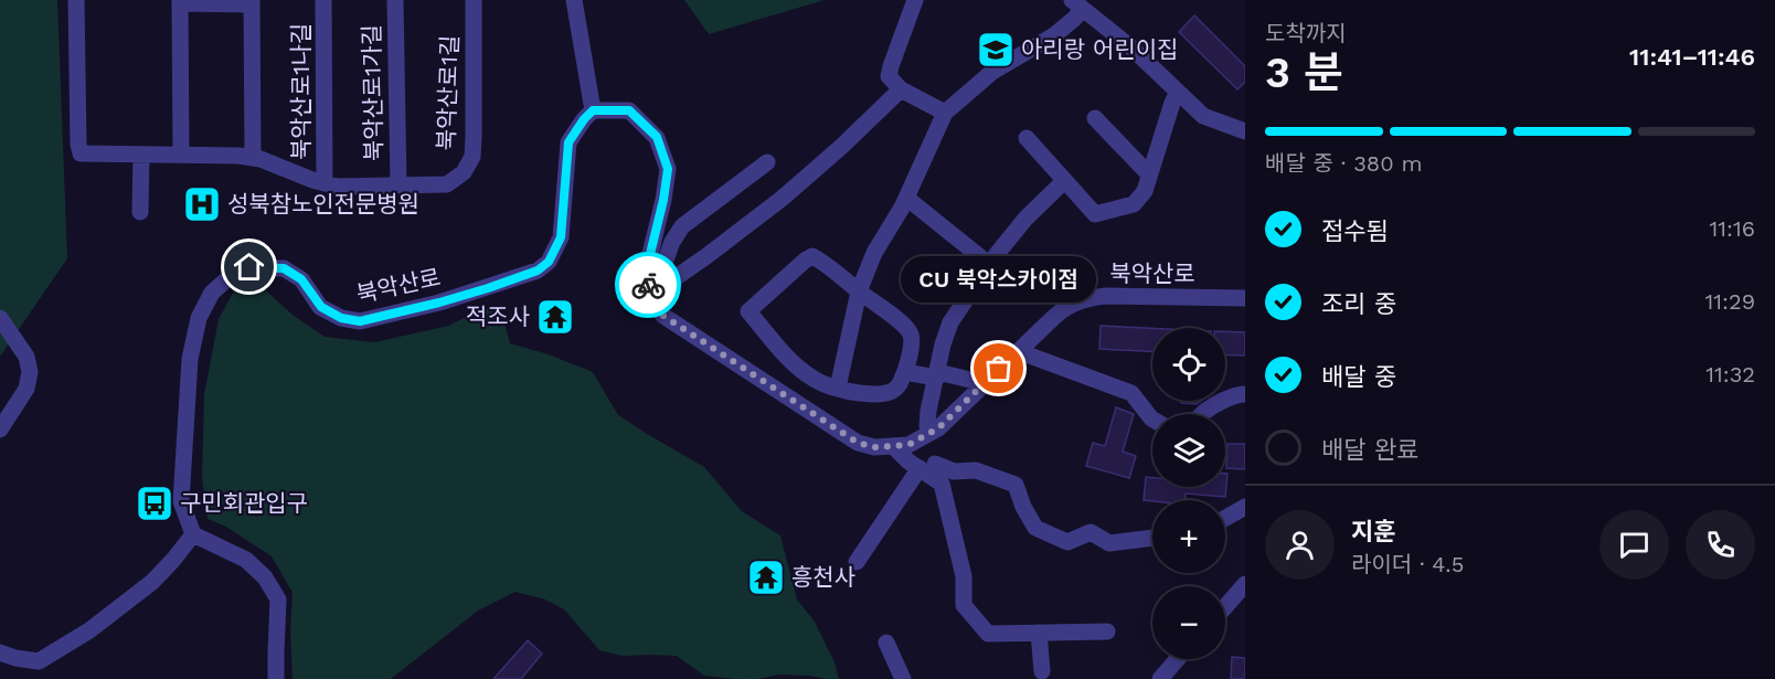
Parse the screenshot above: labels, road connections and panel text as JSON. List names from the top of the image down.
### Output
{
  "streets": {
    "street": [
      "북악산로1나길",
      "북악산로1가길",
      "북악산로1길",
      "북악산로"
    ]
  },
  "crossings": [
    ["북악산로1나길", "북악산로1길"],
    ["북악산로1가길", "북악산로1길"]
  ],
  "places": {
    "school or university": ["아리랑 어린이집"],
    "hospital": ["성북참노인전문병원"],
    "temple": ["적조사", "흥천사"],
    "other": ["CU 북악스카이점"],
    "bus stop": ["구민회관입구"]
  },
  "page": {
    "heading": ["3 분", "도착까지", "11:41–11:46"],
    "panel": ["지훈", "라이더 · 4.5"],
    "bar": "배달 중 · 380 m",
    "list": [
      ["접수됨", "11:16"],
      ["조리 중", "11:29"],
      ["배달 중", "11:32"],
      "배달 완료"
    ],
    "bubble": "CU 북악스카이점",
    "map_buttons": ["+", "−"]
  }
}
